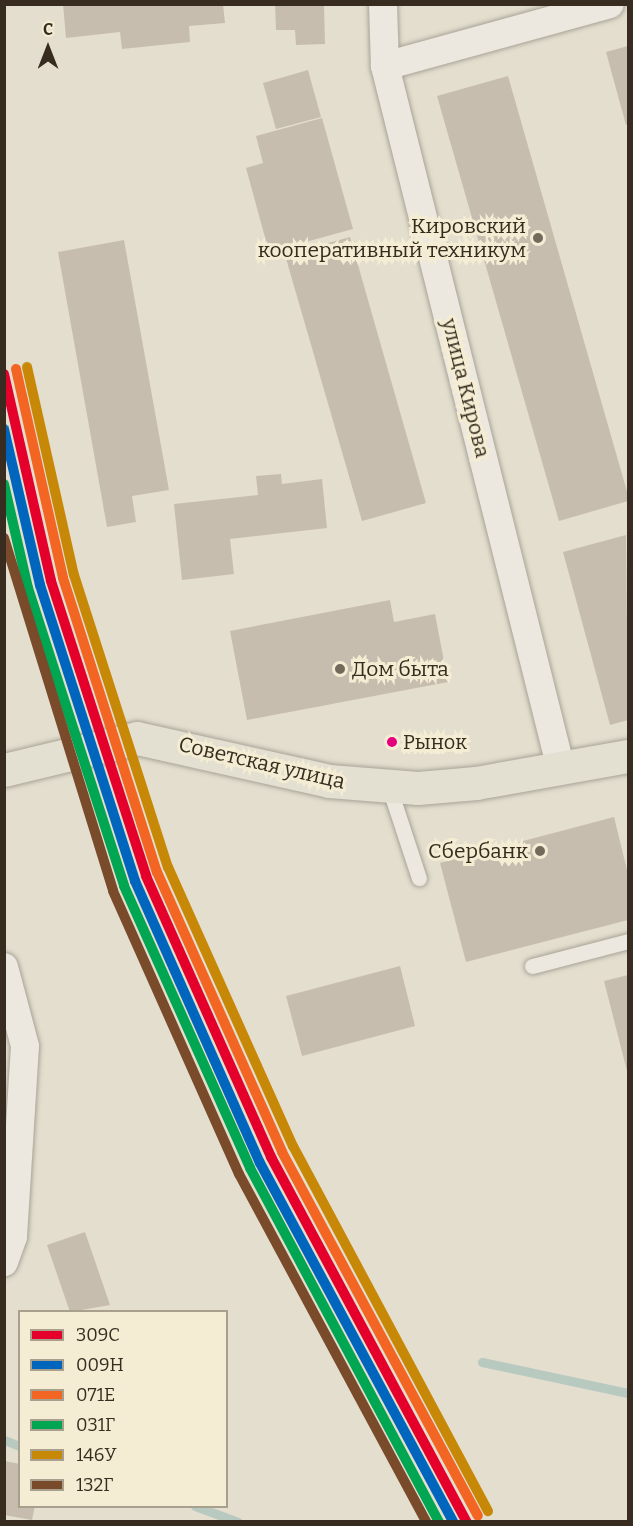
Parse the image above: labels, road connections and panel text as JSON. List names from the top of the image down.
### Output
{
  "streets": {
    "main road": ["Советская улица"],
    "street": ["улица Кирова"]
  },
  "crossings": [
    ["улица Кирова", "Советская улица"]
  ],
  "places": [
    "Кировский кооперативный техникум",
    "Дом быта",
    "Рынок",
    "Сбербанк"
  ],
  "lines": [
    "transit line 146У",
    "transit line 071Е",
    "transit line 309С",
    "transit line 009Н",
    "transit line 031Г",
    "transit line 132Г"
  ],
  "legend": [
    "309С",
    "009Н",
    "071Е",
    "031Г",
    "146У",
    "132Г"
  ],
  "north": "top"
}
